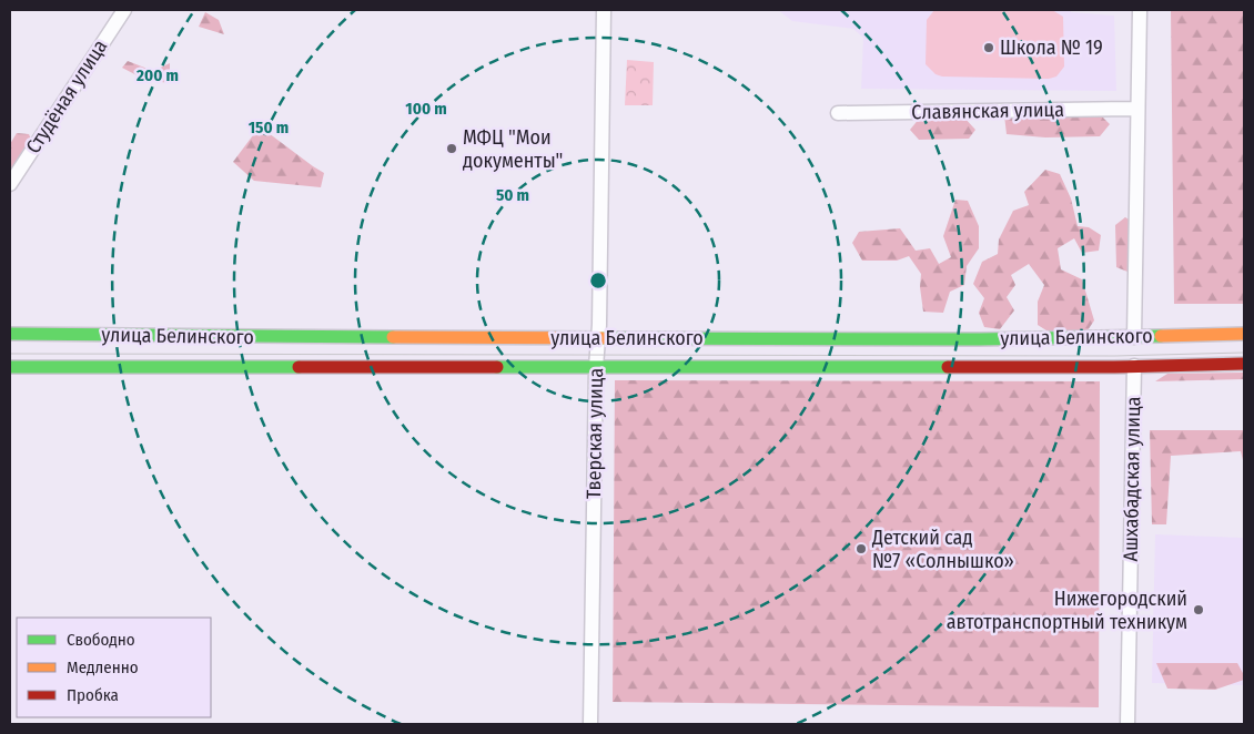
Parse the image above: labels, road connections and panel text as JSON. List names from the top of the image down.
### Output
{
  "streets": {
    "main road": ["улица Белинского"],
    "street": [
      "Студёная улица",
      "Славянская улица",
      "Тверская улица",
      "Ашхабадская улица"
    ]
  },
  "crossings": [
    ["улица Белинского", "Тверская улица"],
    ["улица Белинского", "Ашхабадская улица"]
  ],
  "places": [
    "Школа № 19",
    "МФЦ \"Мои документы\"",
    "Детский сад №7 «Солнышко»",
    "Нижегородский автотранспортный техникум"
  ],
  "legend": ["Свободно", "Медленно", "Пробка"],
  "rings": [
    "200 m",
    "100 m",
    "150 m",
    "50 m"
  ]
}
